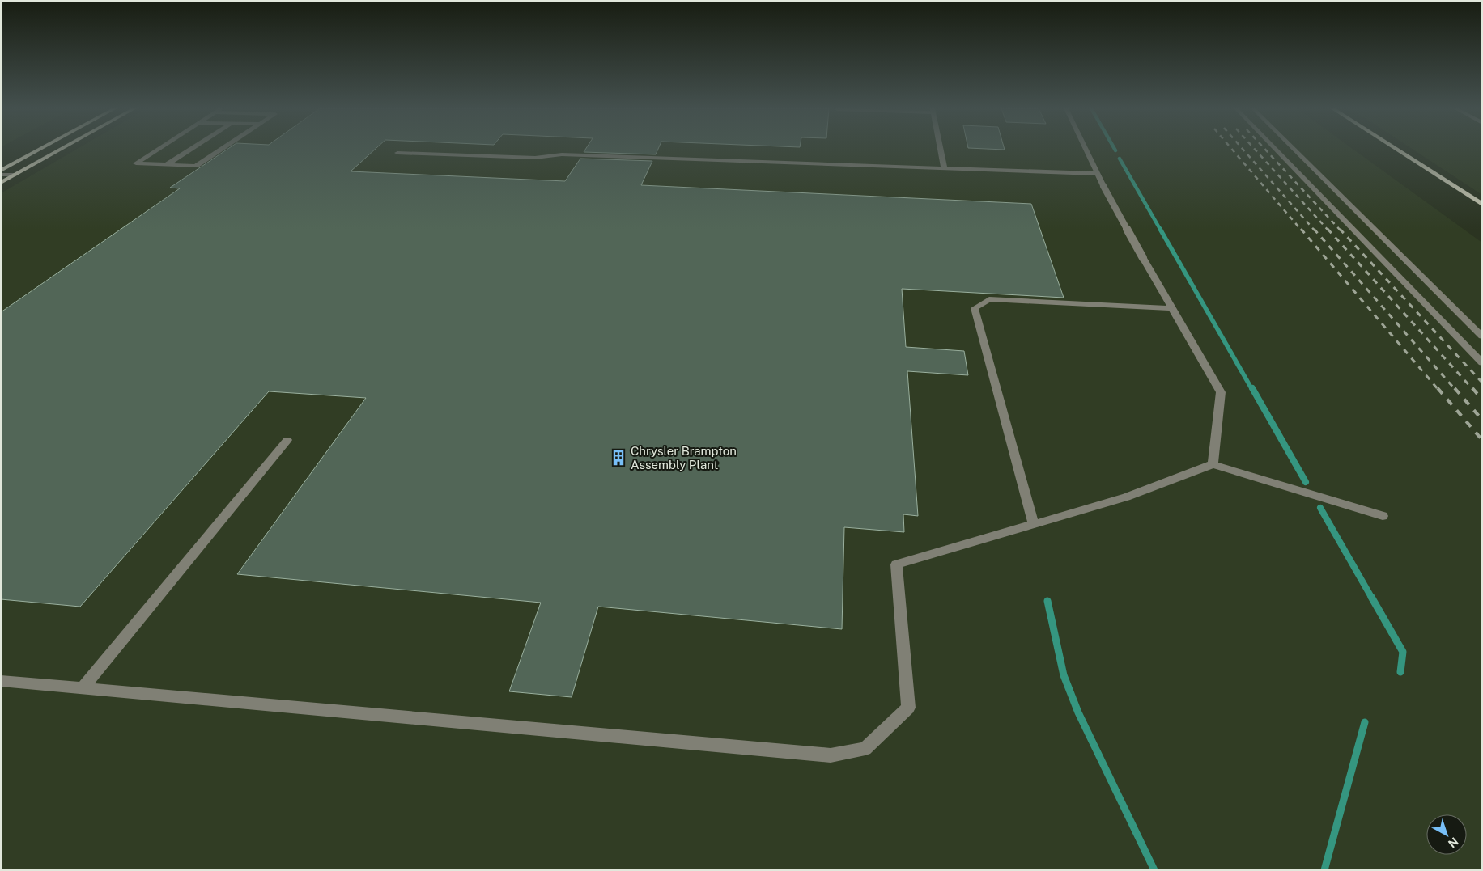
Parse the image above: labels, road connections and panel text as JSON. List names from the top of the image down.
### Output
{
  "places": {
    "building": ["Chrysler Brampton Assembly Plant"]
  },
  "north": "bottom right"
}
